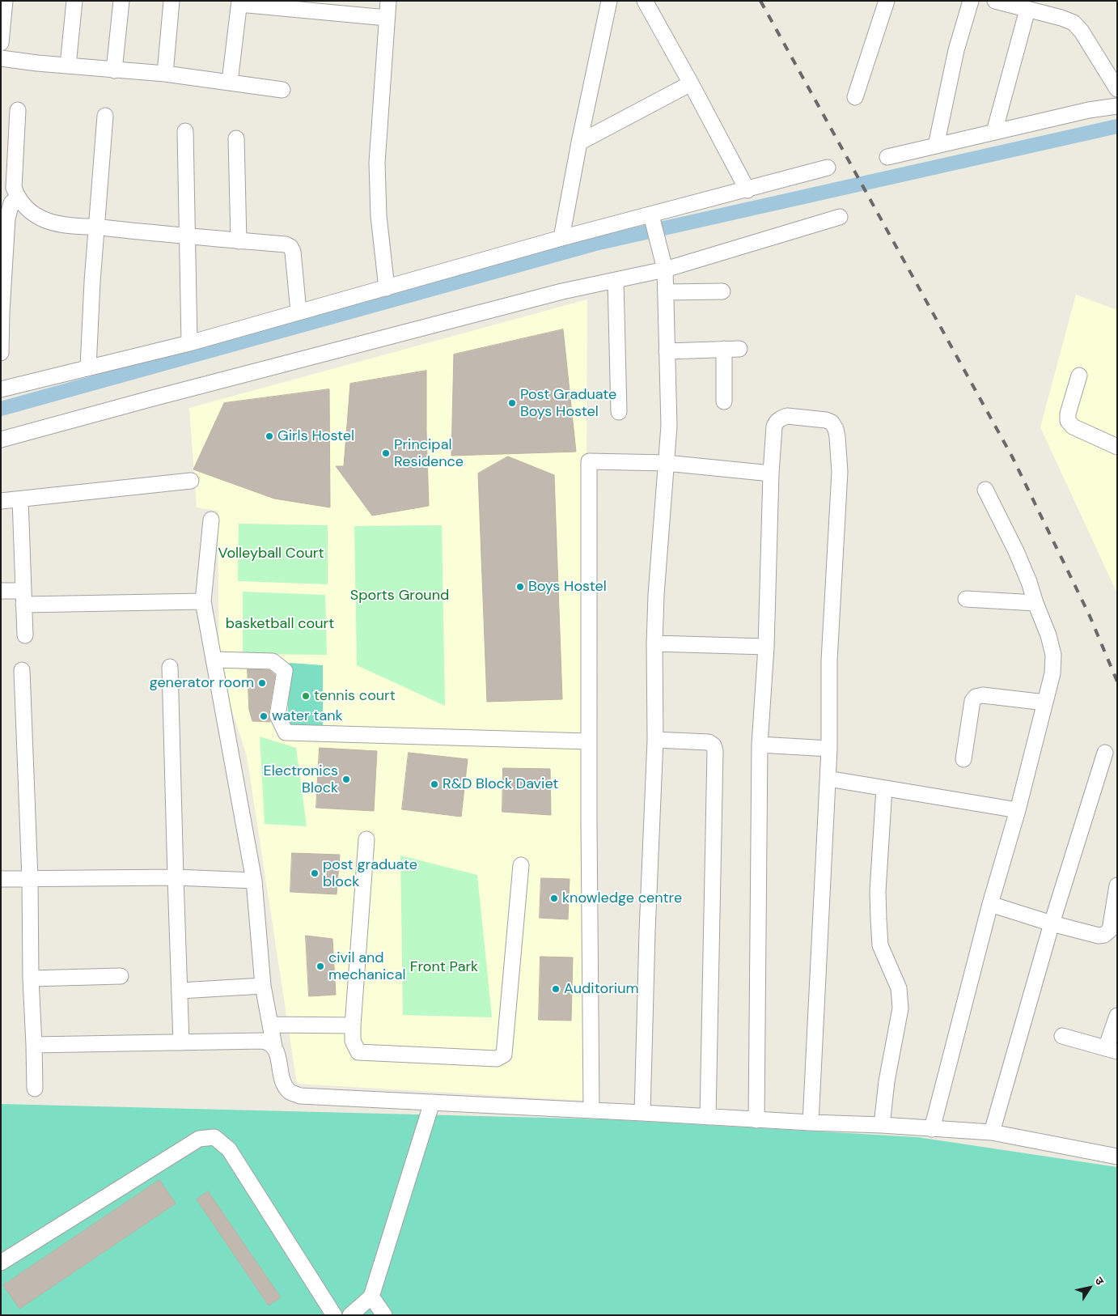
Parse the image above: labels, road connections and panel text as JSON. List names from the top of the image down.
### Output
{
  "parks": [
    "Volleyball Court",
    "Sports Ground",
    "basketball court",
    "Front Park"
  ],
  "places": [
    "Post Graduate Boys Hostel",
    "Girls Hostel",
    "Principal Residence",
    "Boys Hostel",
    "generator room",
    "tennis court",
    "water tank",
    "Electronics Block",
    "R&D Block Daviet",
    "post graduate block",
    "knowledge centre",
    "civil and mechanical",
    "Auditorium"
  ],
  "north": "top right"
}
